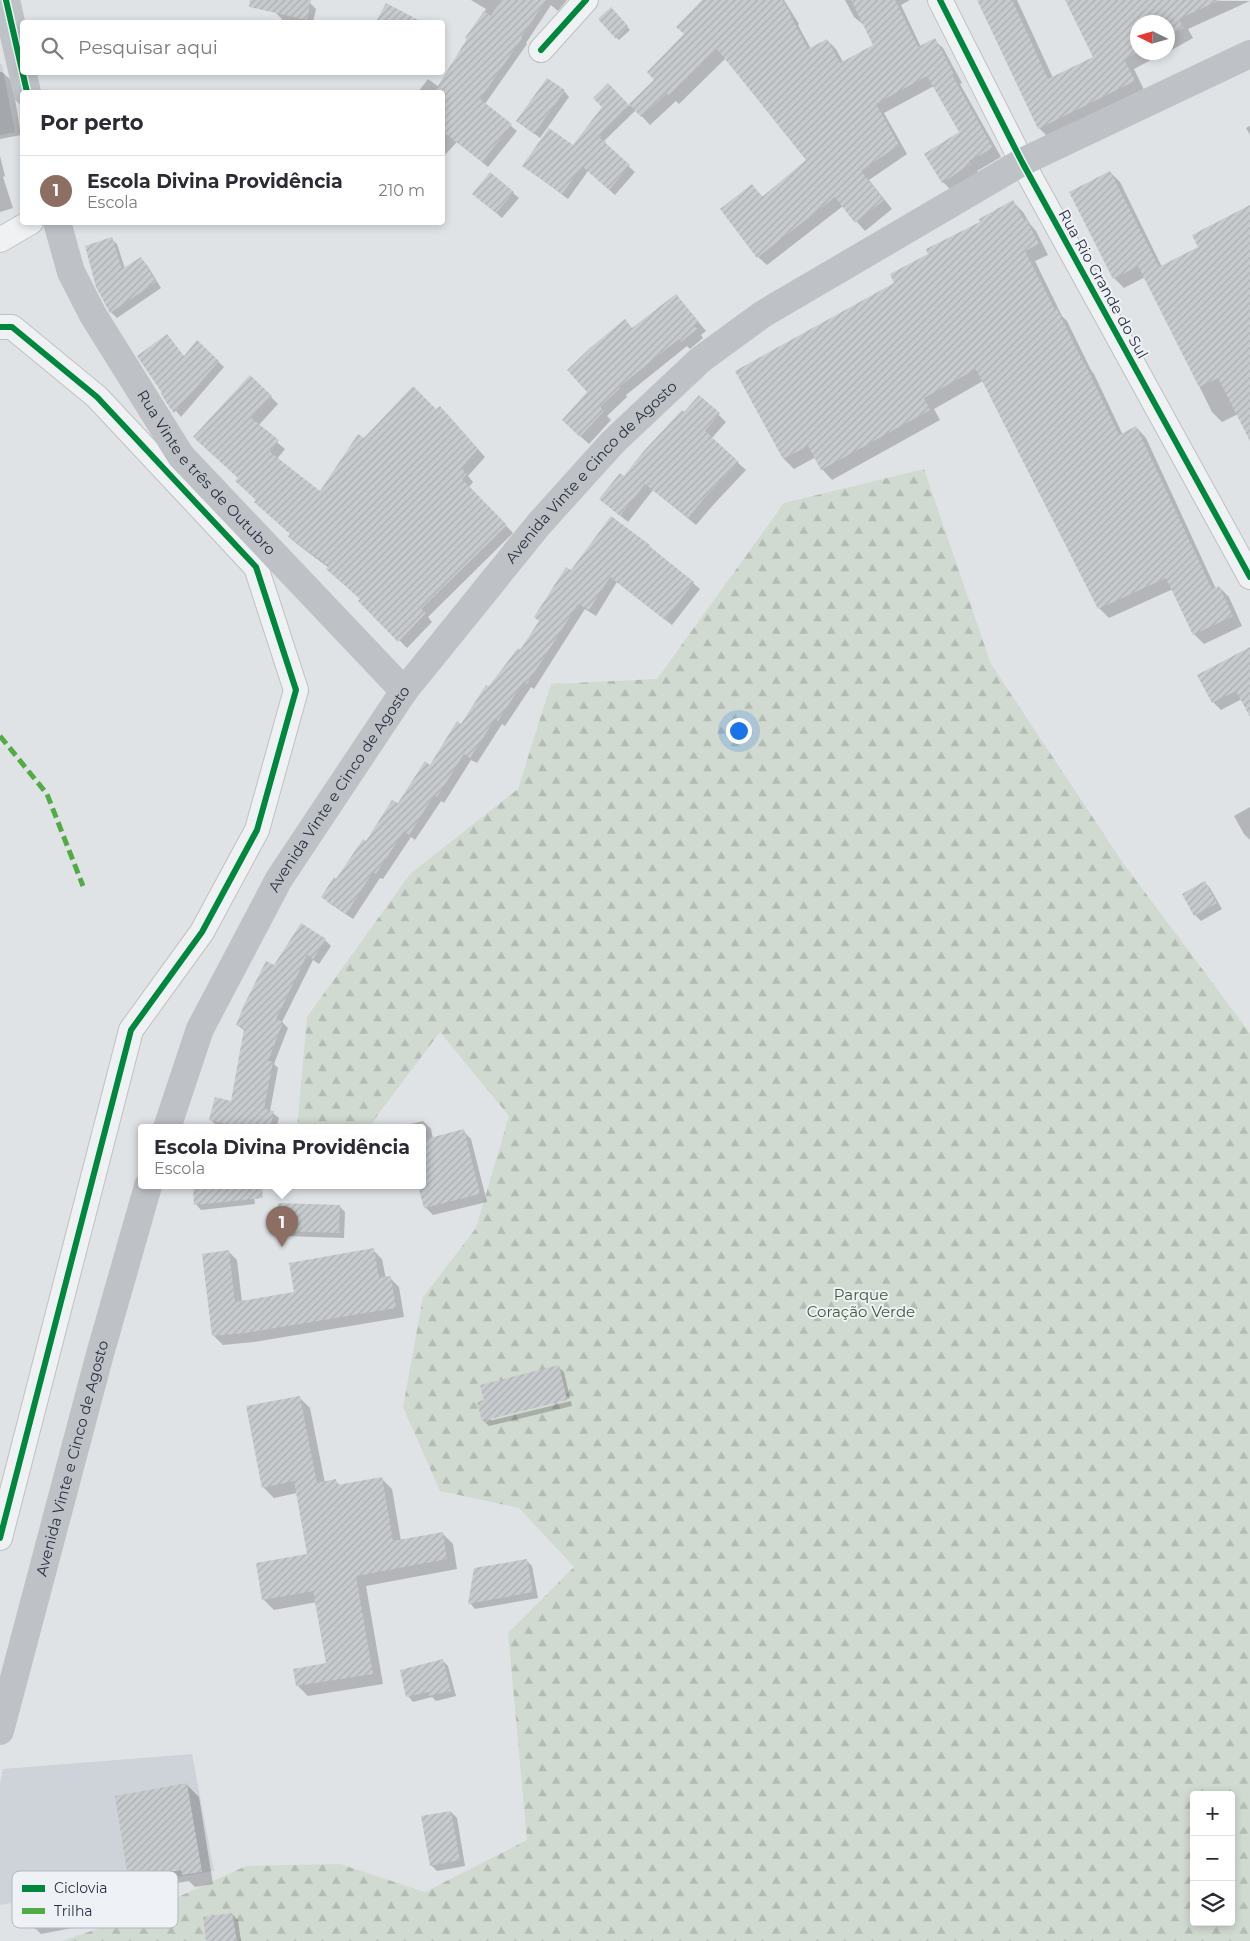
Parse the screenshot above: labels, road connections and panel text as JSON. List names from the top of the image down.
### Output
{
  "streets": {
    "main road": ["Rua Vinte e três de Outubro", "Avenida Vinte e Cinco de Agosto"],
    "street": ["Rua Rio Grande do Sul"]
  },
  "crossings": [
    ["Rua Rio Grande do Sul", "Avenida Vinte e Cinco de Agosto"],
    ["Rua Vinte e três de Outubro", "Avenida Vinte e Cinco de Agosto"]
  ],
  "parks": ["Parque Coração Verde"],
  "legend": ["Ciclovia", "Trilha"],
  "north": "left",
  "page": {
    "search": "Pesquisar aqui",
    "heading": "Por perto",
    "list": [
      {
        "mark": "1",
        "name": "Escola Divina Providência",
        "note": "Escola",
        "value": "210 m"
      }
    ],
    "popup": ["Escola Divina Providência", "Escola"],
    "pins": "1",
    "map_buttons": ["+", "−"]
  }
}
